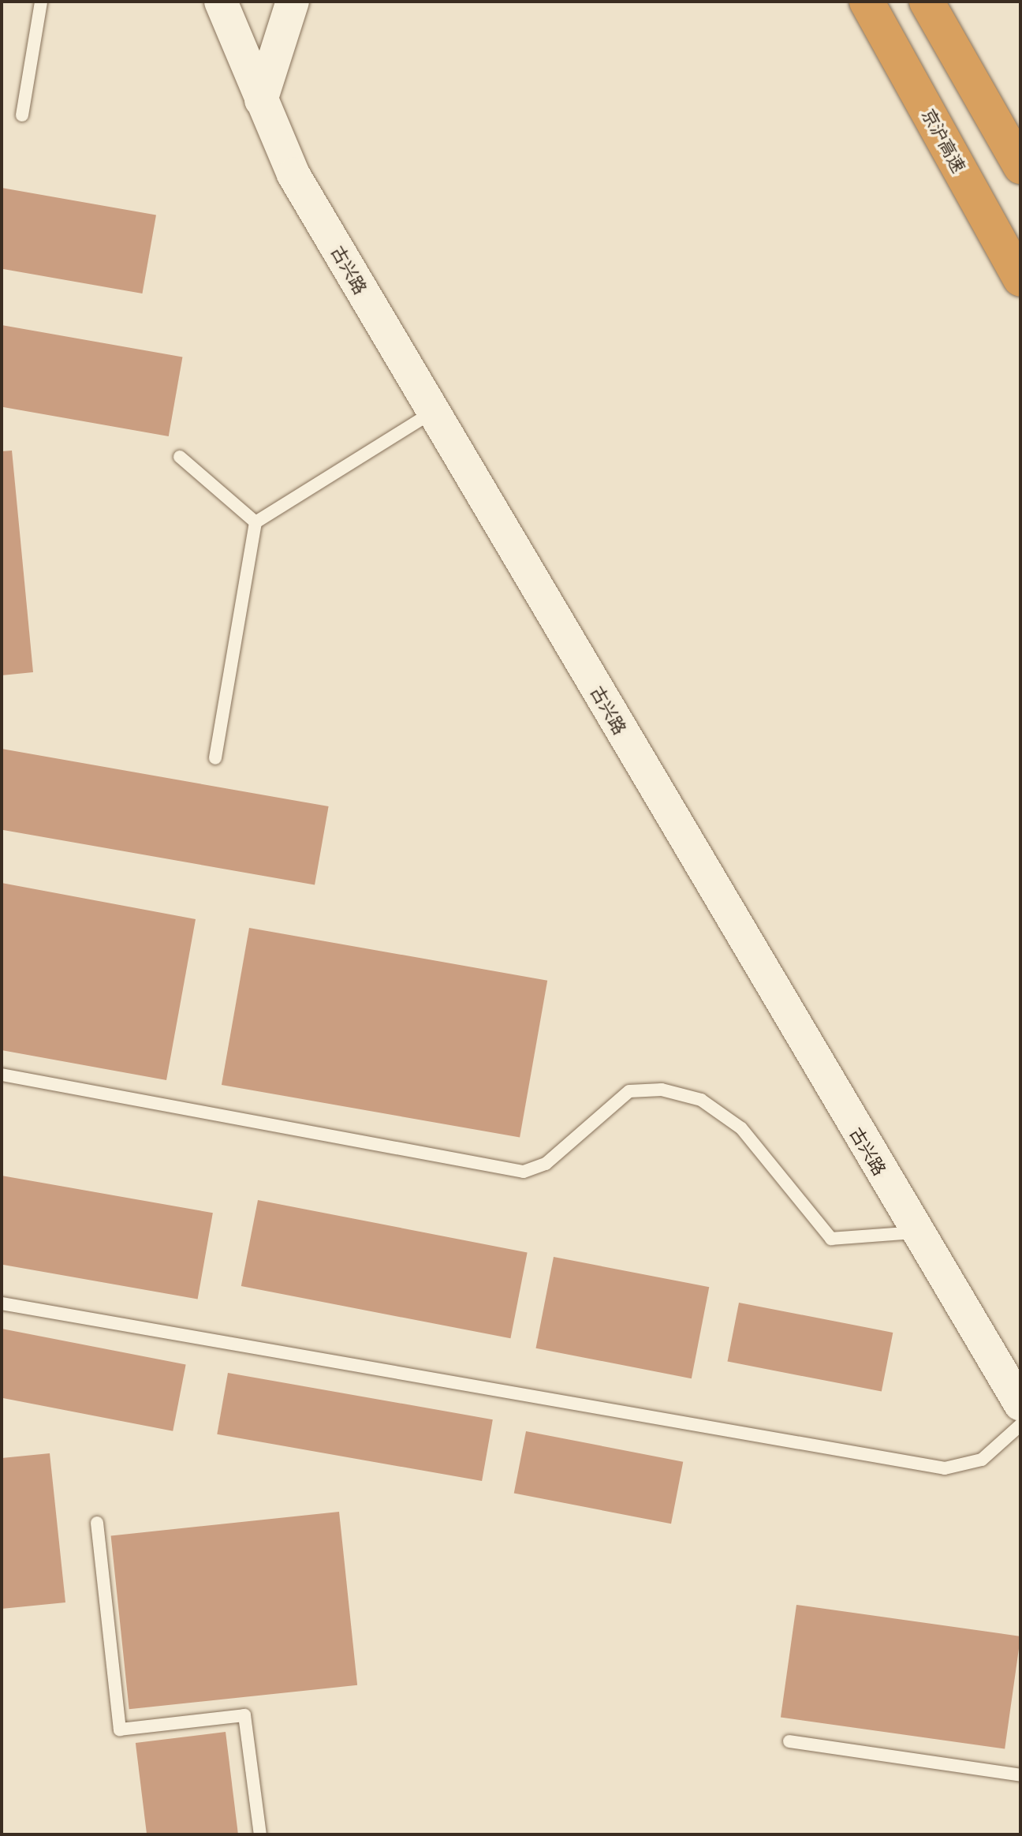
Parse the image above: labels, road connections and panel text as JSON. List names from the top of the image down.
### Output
{
  "streets": {
    "highway": ["京沪高速"],
    "street": ["古兴路"]
  }
}
